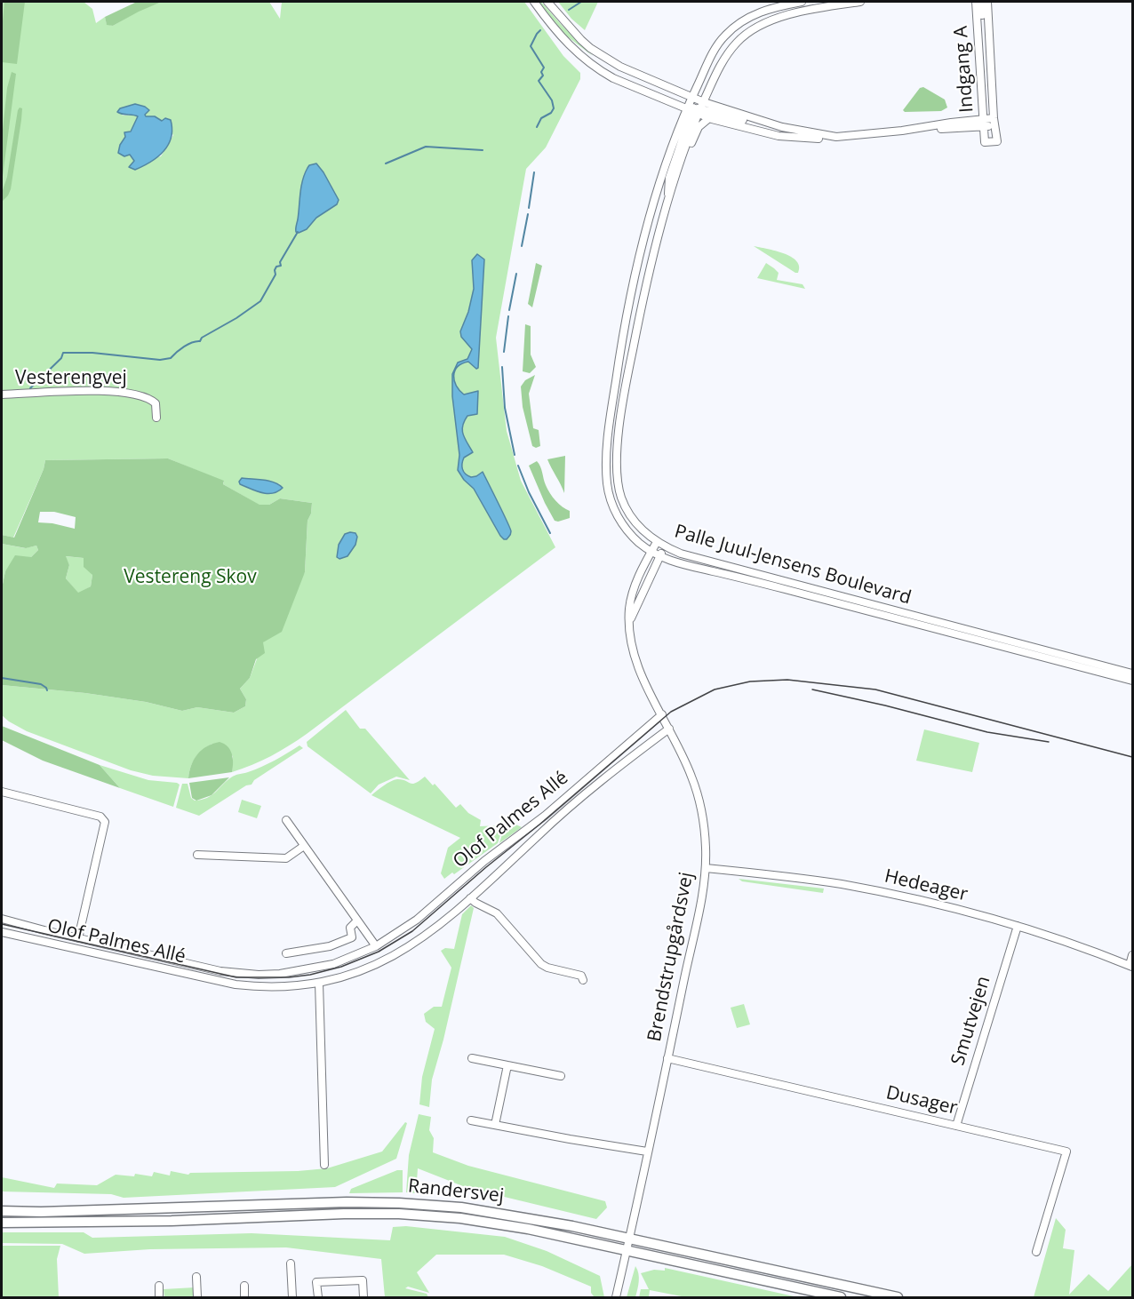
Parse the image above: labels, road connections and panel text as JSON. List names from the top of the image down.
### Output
{
  "streets": {
    "main road": ["Randersvej"],
    "street": [
      "Indgang A",
      "Vesterengvej",
      "Palle Juul-Jensens Boulevard",
      "Olof Palmes Allé",
      "Hedeager",
      "Brendstrupgårdsvej",
      "Smutvejen",
      "Dusager"
    ]
  },
  "crossings": [
    ["Palle Juul-Jensens Boulevard", "Brendstrupgårdsvej"],
    ["Olof Palmes Allé", "Brendstrupgårdsvej"],
    ["Hedeager", "Brendstrupgårdsvej"],
    ["Hedeager", "Smutvejen"],
    ["Brendstrupgårdsvej", "Dusager"],
    ["Brendstrupgårdsvej", "Randersvej"],
    ["Smutvejen", "Dusager"]
  ],
  "parks": ["Vestereng Skov"]
}
